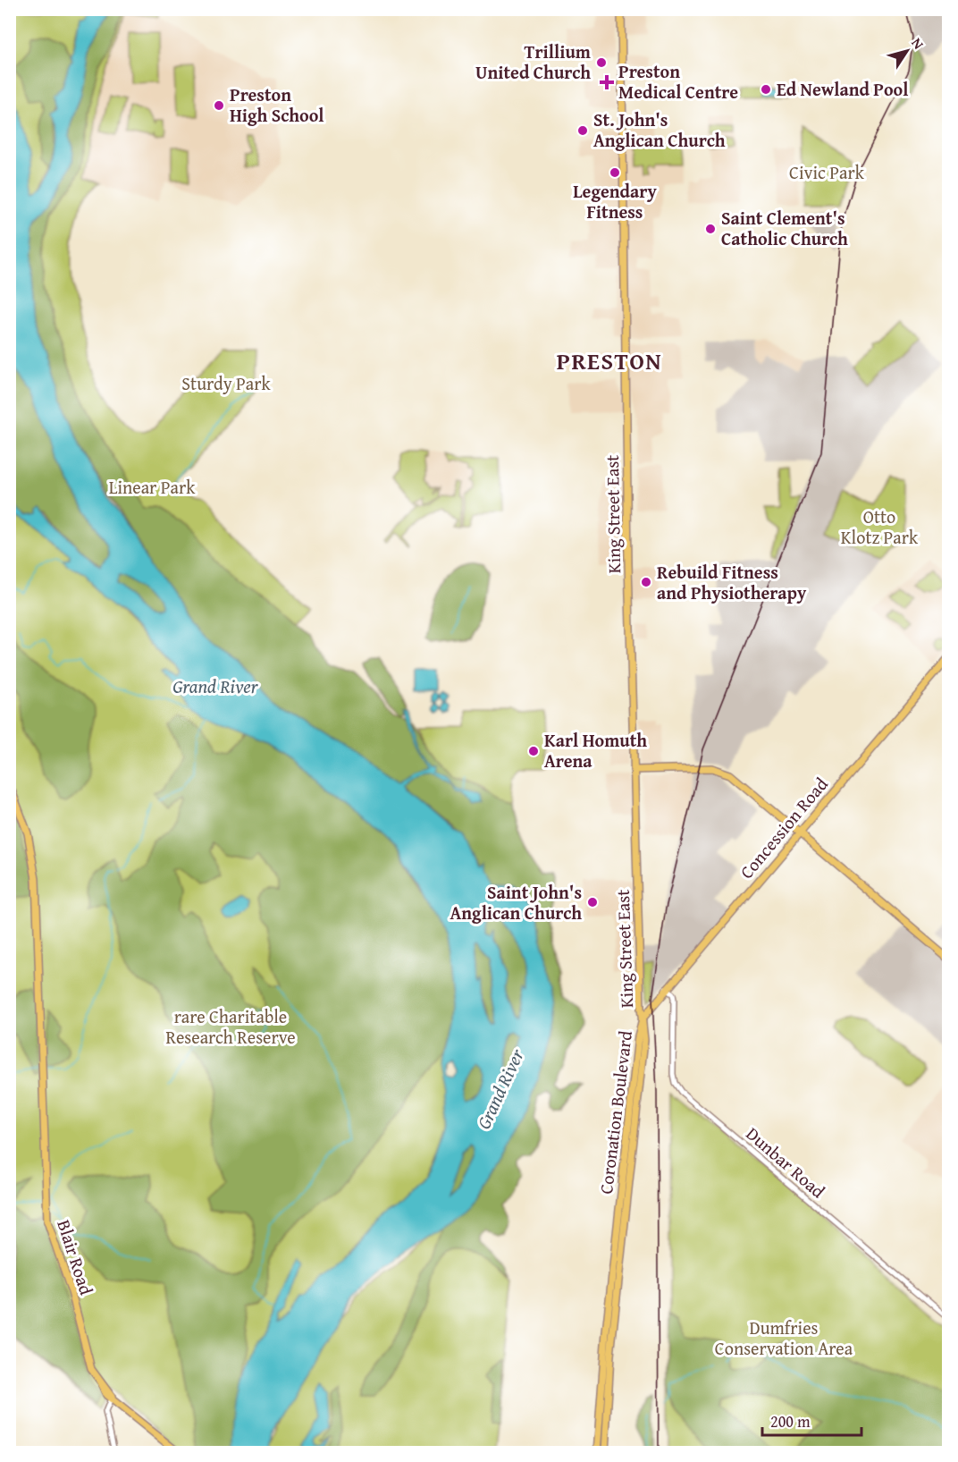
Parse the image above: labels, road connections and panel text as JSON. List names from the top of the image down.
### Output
{
  "streets": {
    "main road": [
      "King Street East",
      "Concession Road",
      "Coronation Boulevard",
      "Blair Road"
    ],
    "street": ["Dunbar Road"]
  },
  "crossings": [
    ["King Street East", "Concession Road"],
    ["King Street East", "Coronation Boulevard"],
    ["Concession Road", "Coronation Boulevard"],
    ["Concession Road", "Dunbar Road"]
  ],
  "districts": ["PRESTON"],
  "water": ["Grand River"],
  "parks": [
    "Civic Park",
    "Sturdy Park",
    "Linear Park",
    "Otto Klotz Park",
    "rare Charitable Research Reserve",
    "Dumfries Conservation Area"
  ],
  "places": {
    "other": [
      "Trillium United Church",
      "Ed Newland Pool",
      "Preston High School",
      "St. John's Anglican Church",
      "Legendary Fitness",
      "Saint Clement's Catholic Church",
      "Rebuild Fitness and Physiotherapy",
      "Karl Homuth Arena",
      "Saint John's Anglican Church"
    ],
    "health": ["Preston Medical Centre"]
  },
  "scale_bar": "200 m",
  "north": "top right"
}
